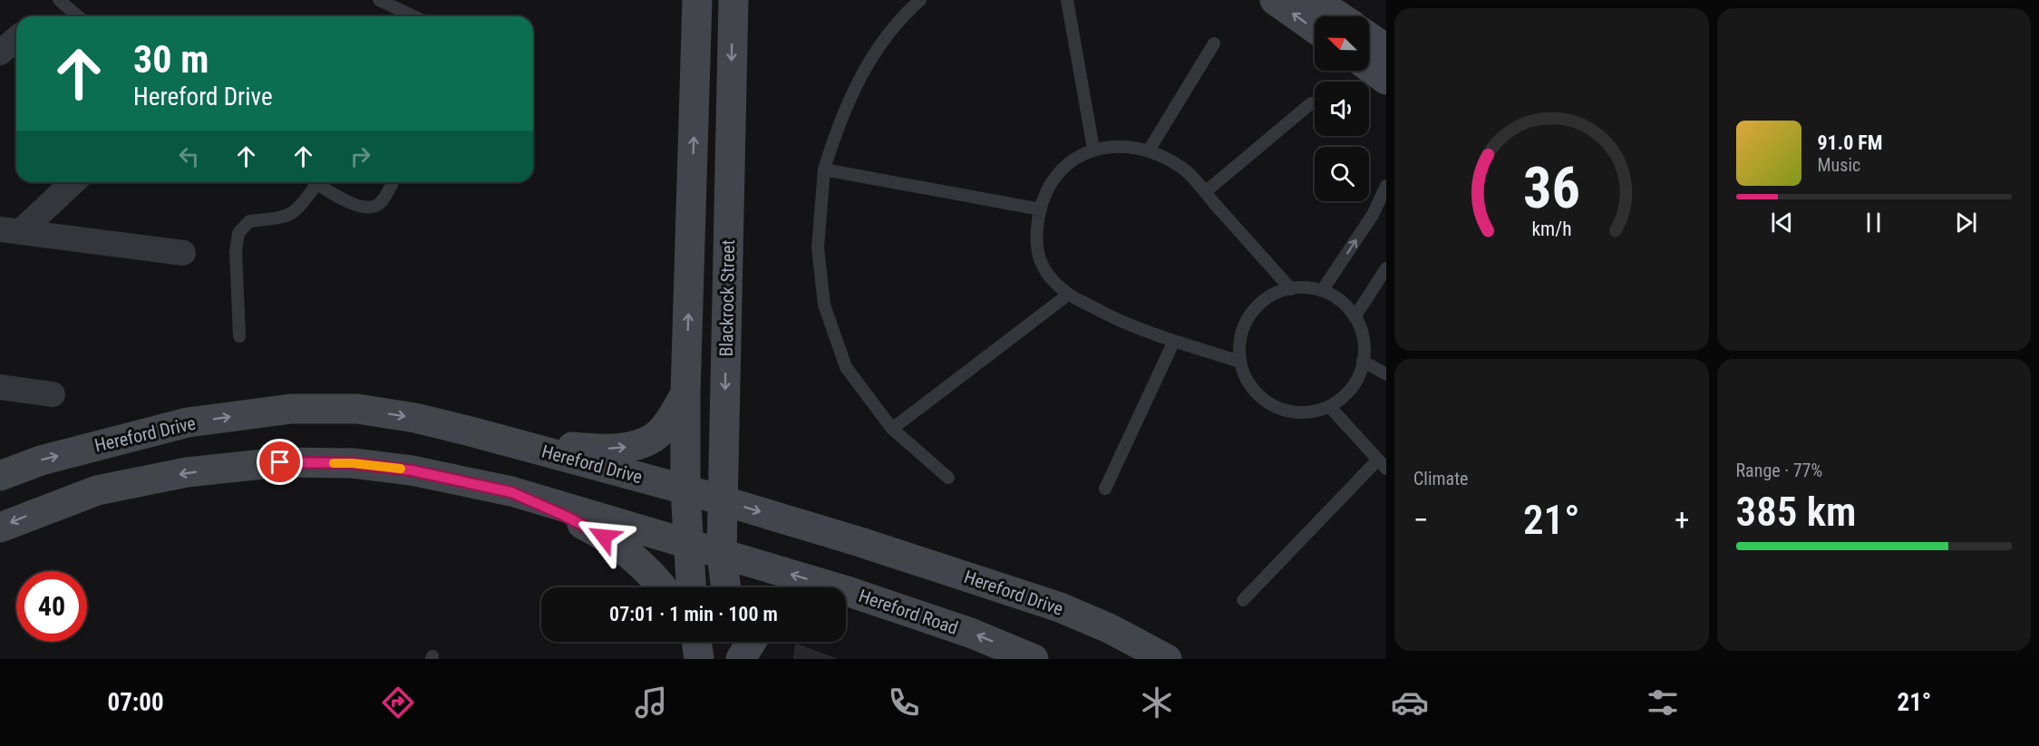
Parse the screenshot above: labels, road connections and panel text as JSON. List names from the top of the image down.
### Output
{
  "streets": {
    "street": ["Blackrock Street", "Hereford Drive", "Hereford Road"]
  },
  "crossings": [
    ["Blackrock Street", "Hereford Drive"],
    ["Blackrock Street", "Hereford Road"]
  ],
  "one_way": ["Hereford Road"],
  "north": "top left",
  "page": {
    "turn": ["30 m", "Hereford Drive"],
    "song": ["91.0 FM", "Music"],
    "tile": [
      "Climate",
      ["Range · 77%", "385 km"]
    ],
    "heat": ["−", "21°", "+"],
    "limit": "40",
    "trip": "07:01 · 1 min · 100 m",
    "tabs": ["07:00", "21°"],
    "gauge": ["36", "km/h"]
  }
}
